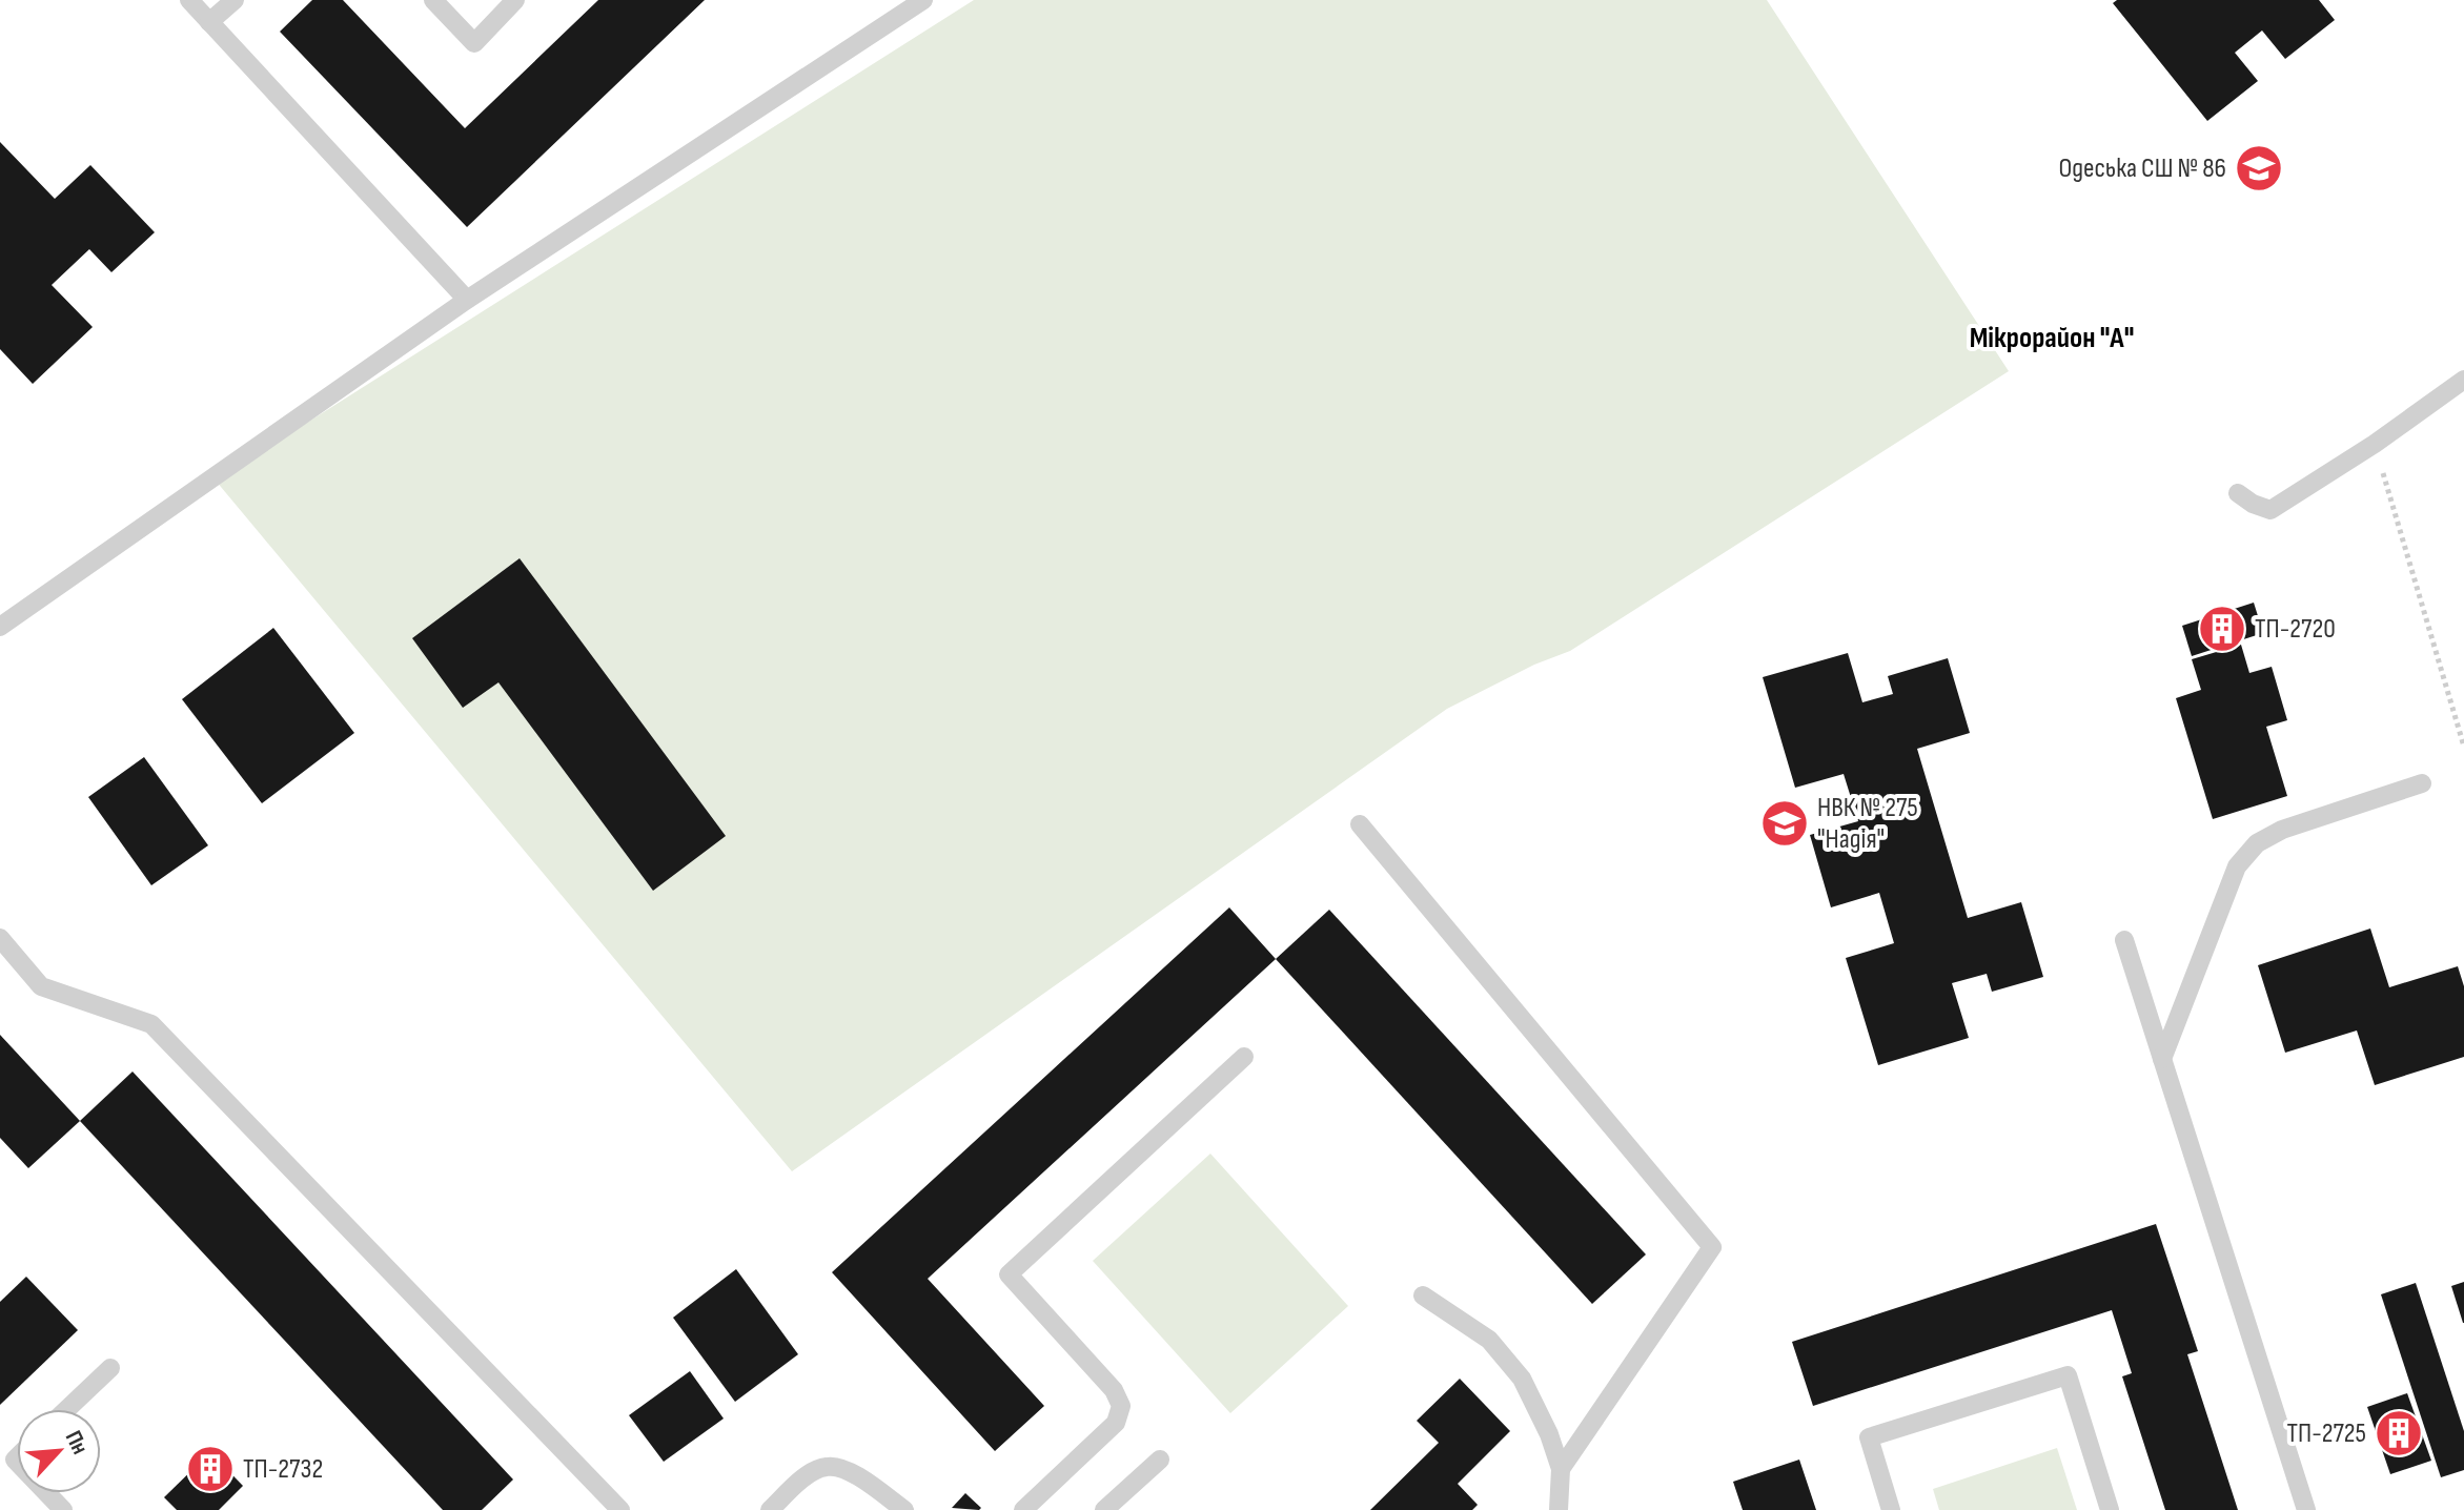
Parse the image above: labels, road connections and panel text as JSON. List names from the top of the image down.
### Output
{
  "districts": ["Мікрорайон \"А\""],
  "places": {
    "school or university": ["Одеська СШ № 86", "НВК № 275 \"Надія\""],
    "building": ["ТП-2720", "ТП-2725", "ТП-2732"]
  },
  "north": "top right"
}
